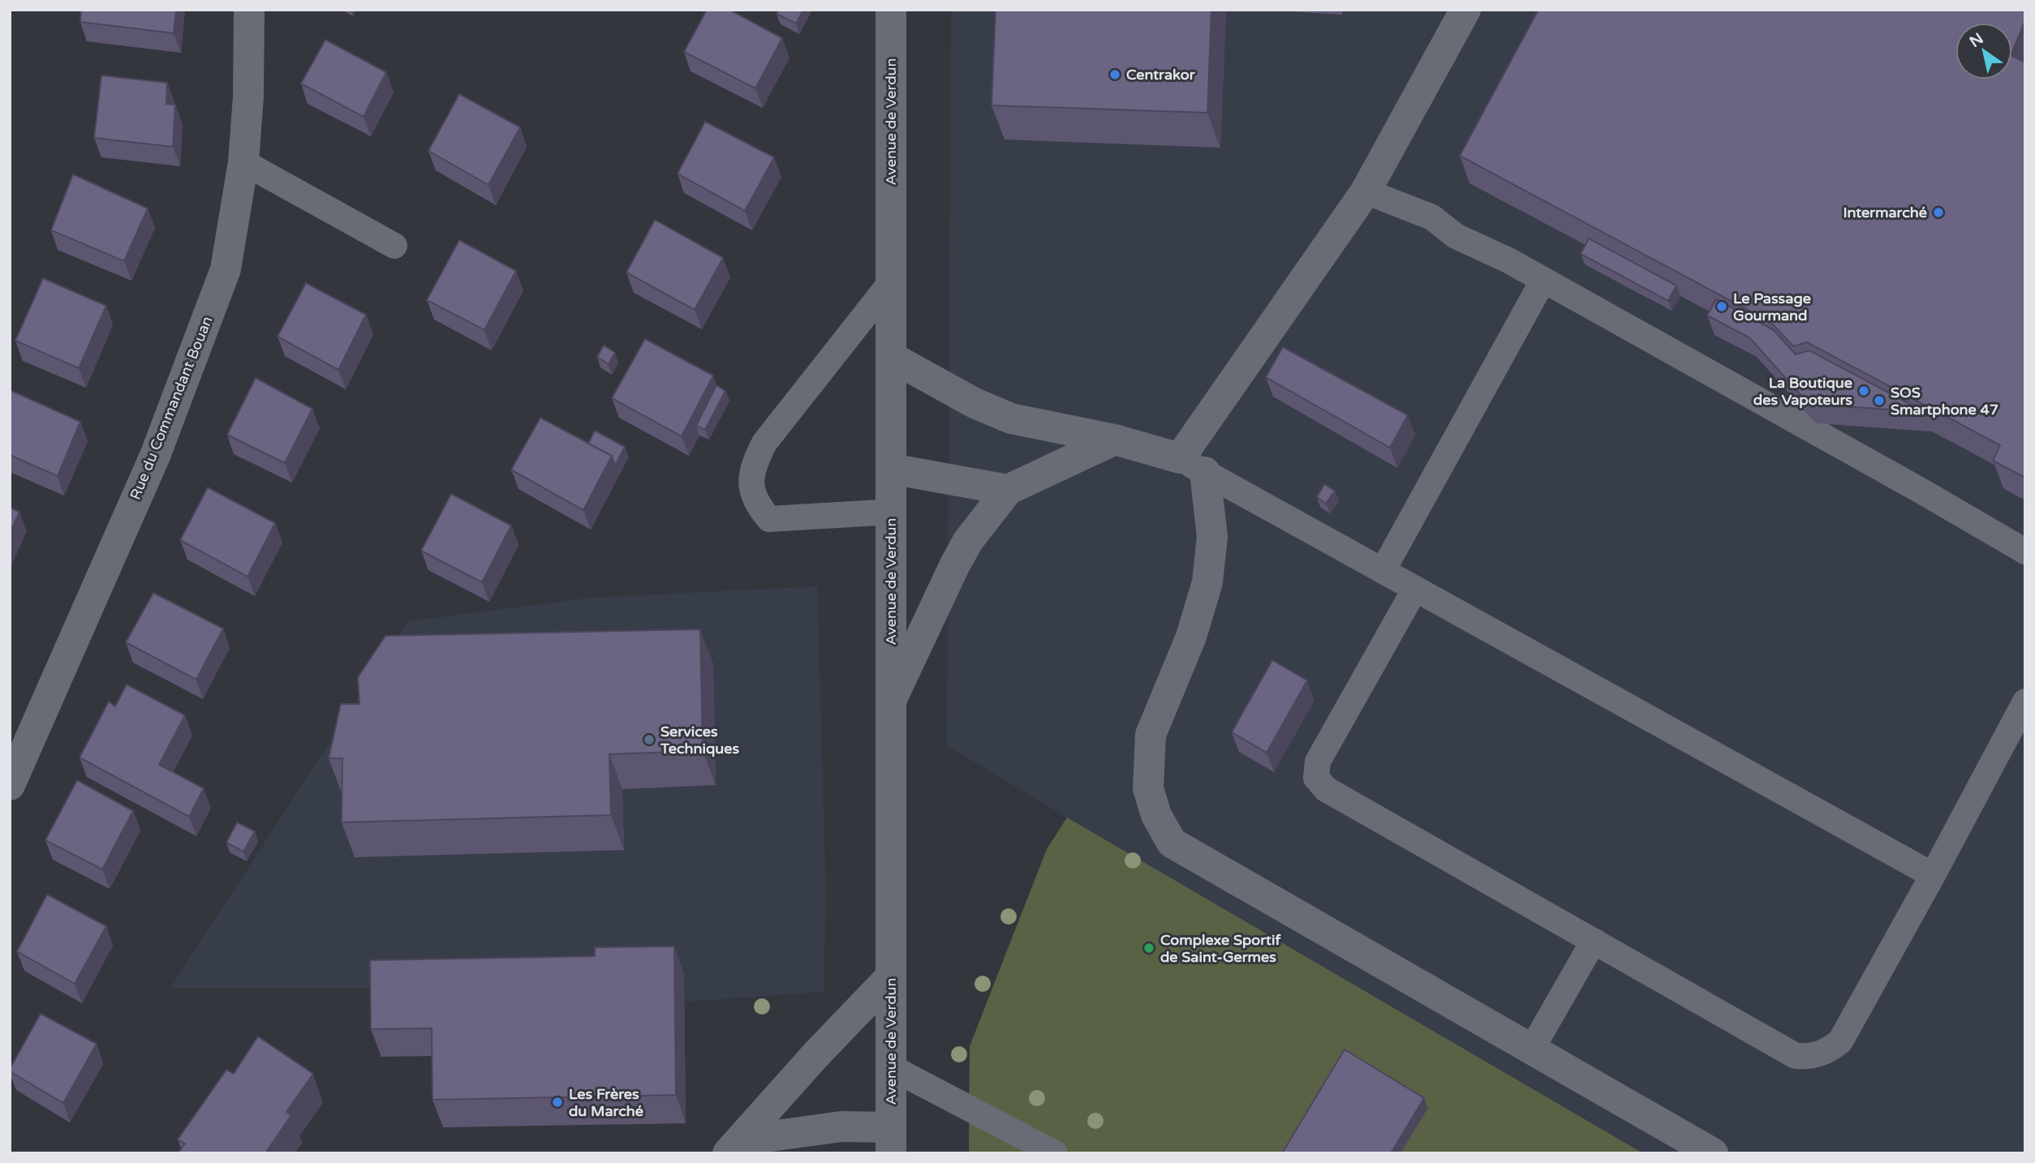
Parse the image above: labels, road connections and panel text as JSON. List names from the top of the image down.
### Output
{
  "streets": {
    "street": ["Avenue de Verdun", "Rue du Commandant Bouan"]
  },
  "places": [
    "Centrakor",
    "Intermarché",
    "Le Passage Gourmand",
    "La Boutique des Vapoteurs",
    "SOS Smartphone 47",
    "Services Techniques",
    "Complexe Sportif de Saint-Germes",
    "Les Frères du Marché"
  ],
  "north": "top left"
}
